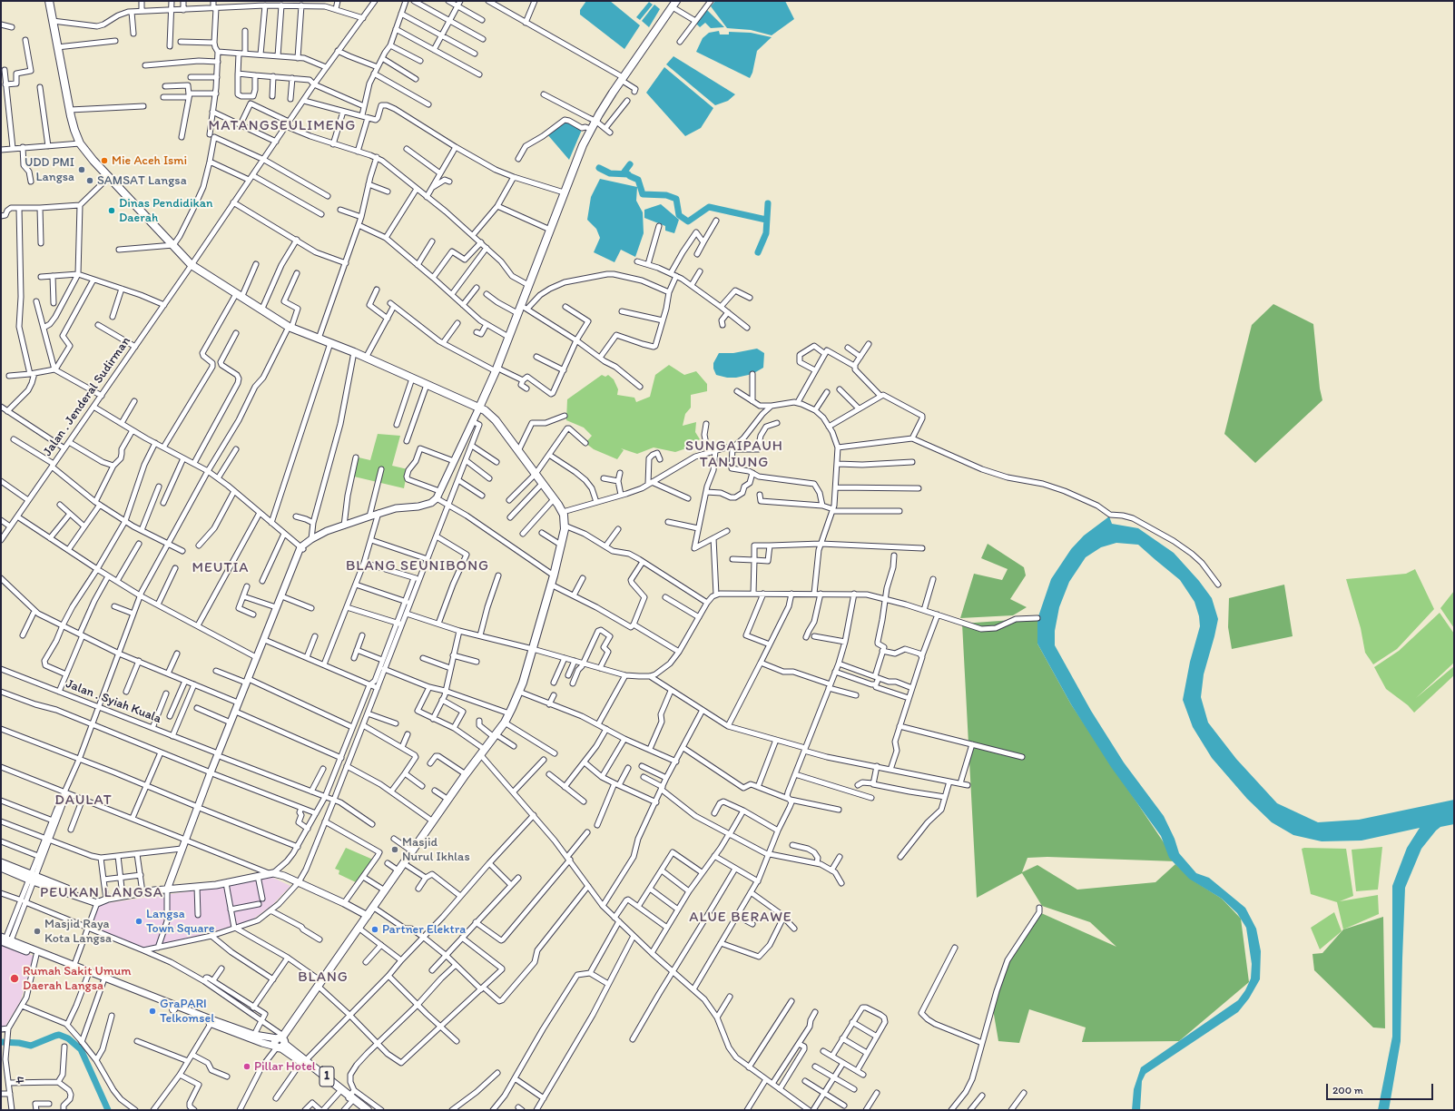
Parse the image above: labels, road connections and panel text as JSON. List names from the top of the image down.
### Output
{
  "streets": {
    "highway": ["1"],
    "street": ["Jalan . Jenderal Sudirman", "Jalan . Syiah Kuala", "4"]
  },
  "districts": [
    "MATANGSEULIMENG",
    "SUNGAIPAUH TANJUNG",
    "BLANG SEUNIBONG",
    "MEUTIA",
    "DAULAT",
    "PEUKAN LANGSA",
    "ALUE BERAWE",
    "BLANG"
  ],
  "places": [
    "Mie Aceh Ismi",
    "UDD PMI Langsa",
    "SAMSAT Langsa",
    "Dinas Pendidikan Daerah",
    "Masjid Nurul Ikhlas",
    "Langsa Town Square",
    "Partner Elektra",
    "Masjid Raya Kota Langsa",
    "Rumah Sakit Umum Daerah Langsa",
    "GraPARI Telkomsel",
    "Pillar Hotel"
  ],
  "scale_bar": "200 m"
}
